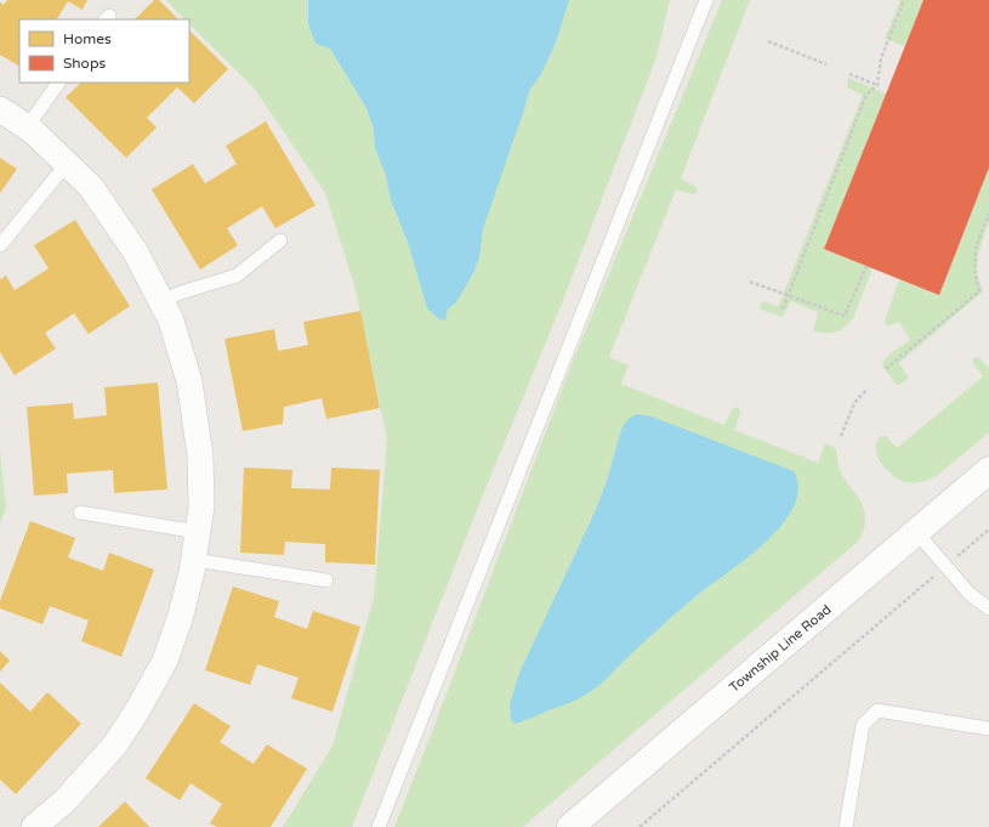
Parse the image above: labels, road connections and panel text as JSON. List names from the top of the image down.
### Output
{
  "streets": {
    "street": ["Township Line Road"]
  },
  "legend": ["Homes", "Shops"]
}
